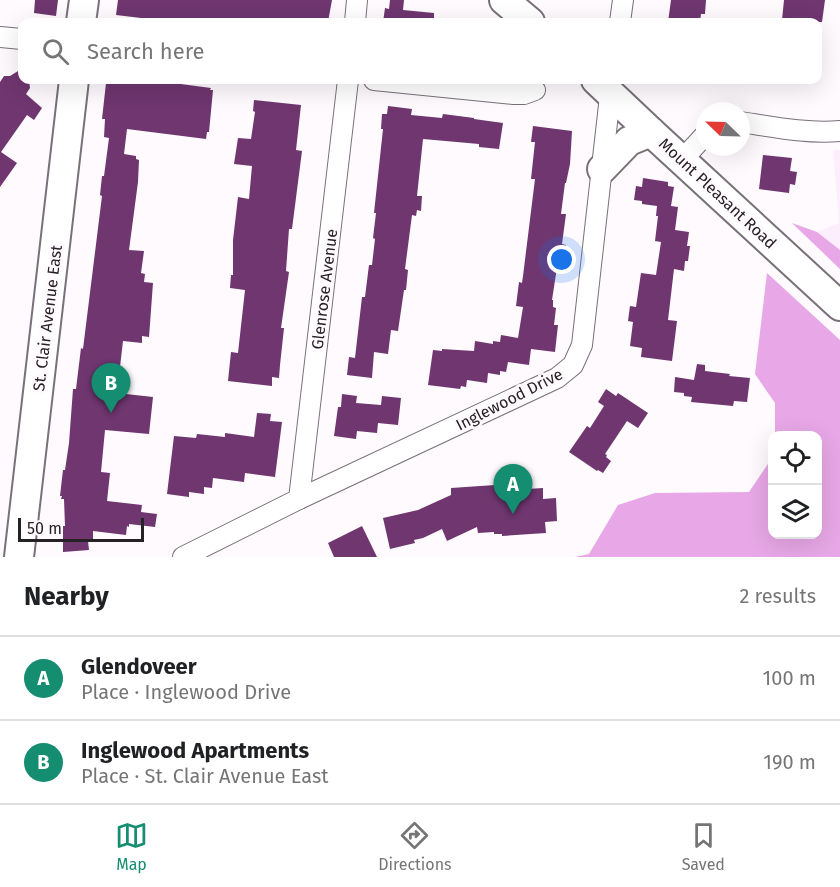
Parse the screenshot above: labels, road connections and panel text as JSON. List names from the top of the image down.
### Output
{
  "streets": {
    "main road": ["Mount Pleasant Road", "St. Clair Avenue East"],
    "street": ["Glenrose Avenue", "Inglewood Drive"]
  },
  "crossings": [
    ["Mount Pleasant Road", "Inglewood Drive"],
    ["Glenrose Avenue", "Inglewood Drive"]
  ],
  "scale_bar": "50 m",
  "north": "top left",
  "page": {
    "search": "Search here",
    "pins": ["B", "A"],
    "scale": "50 m",
    "heading": ["Nearby", "2 results"],
    "list": [
      {
        "mark": "A",
        "name": "Glendoveer",
        "note": "Place · Inglewood Drive",
        "value": "100 m"
      },
      {
        "mark": "B",
        "name": "Inglewood Apartments",
        "note": "Place · St. Clair Avenue East",
        "value": "190 m"
      }
    ],
    "nav": ["Map", "Directions", "Saved"]
  }
}
